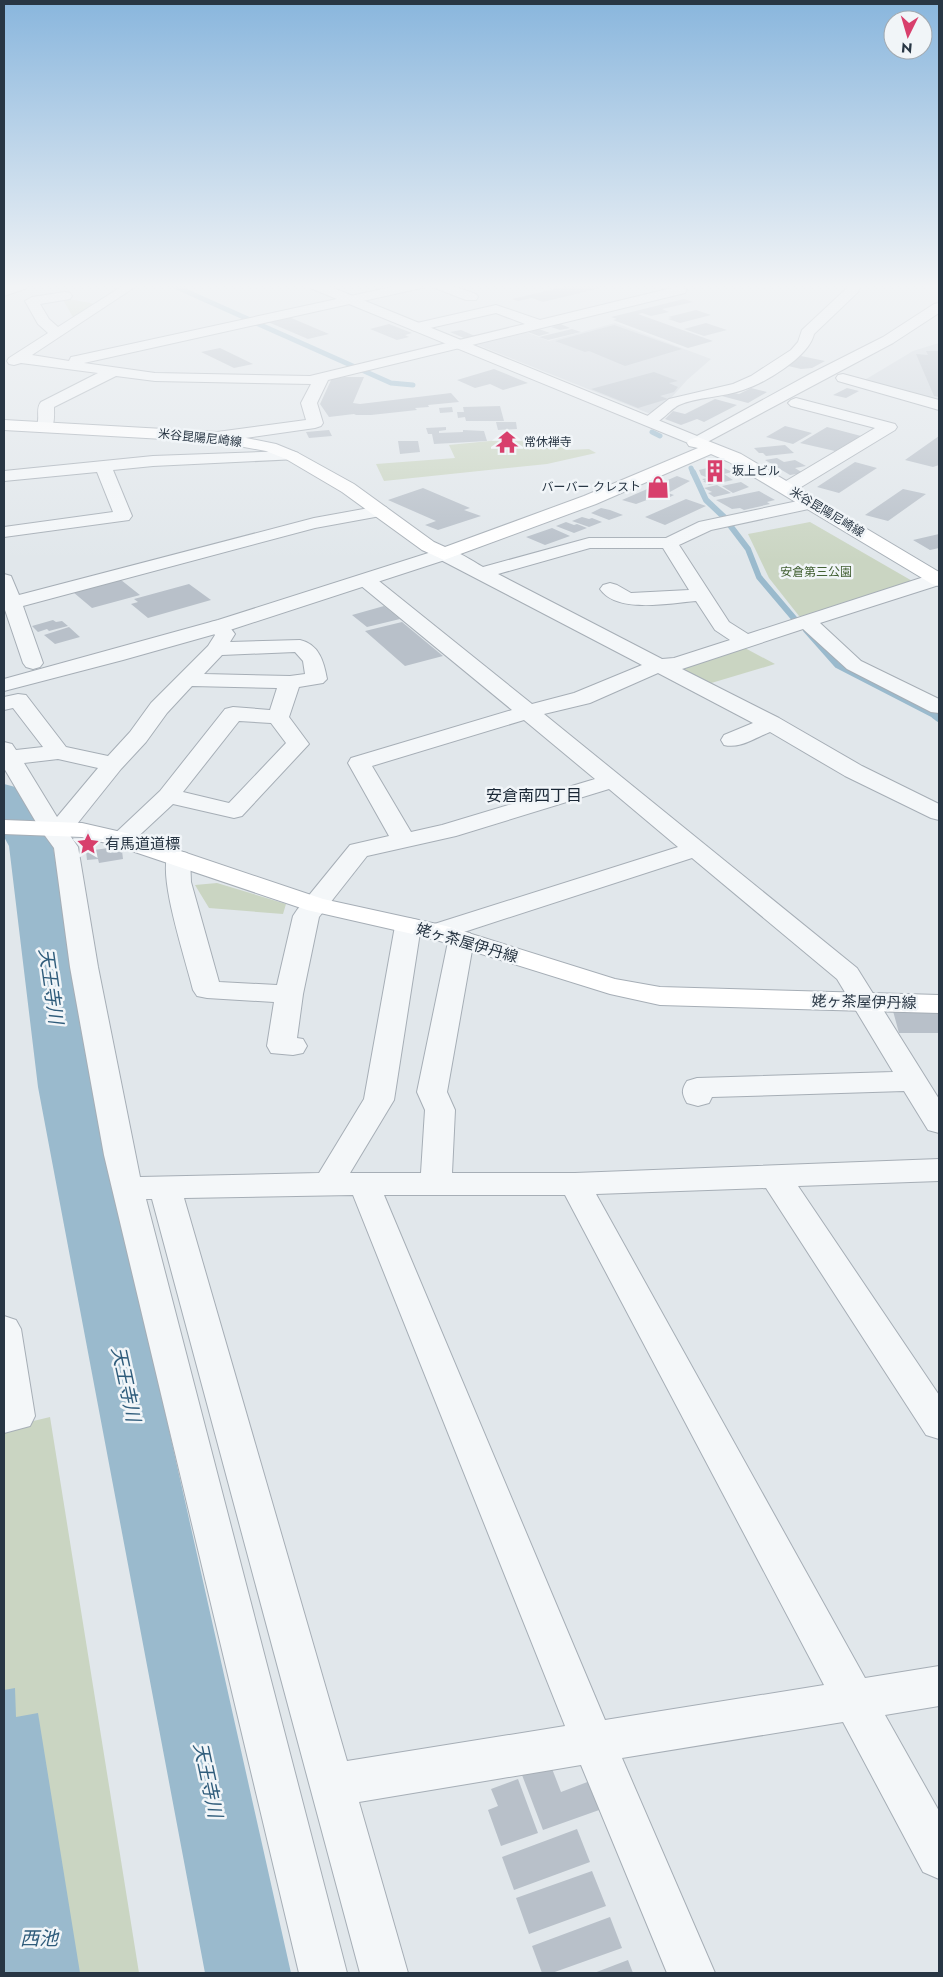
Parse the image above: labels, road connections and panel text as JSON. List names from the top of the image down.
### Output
{
  "streets": {
    "main road": ["米谷昆陽尼崎線", "姥ヶ茶屋伊丹線"]
  },
  "districts": ["安倉南四丁目"],
  "water": ["天王寺川", "西池"],
  "parks": ["安倉第三公園"],
  "places": {
    "temple": ["常休禅寺"],
    "building": ["坂上ビル"],
    "shop": ["バーバー クレスト"],
    "place": ["有馬道道標"]
  },
  "north": "bottom"
}
